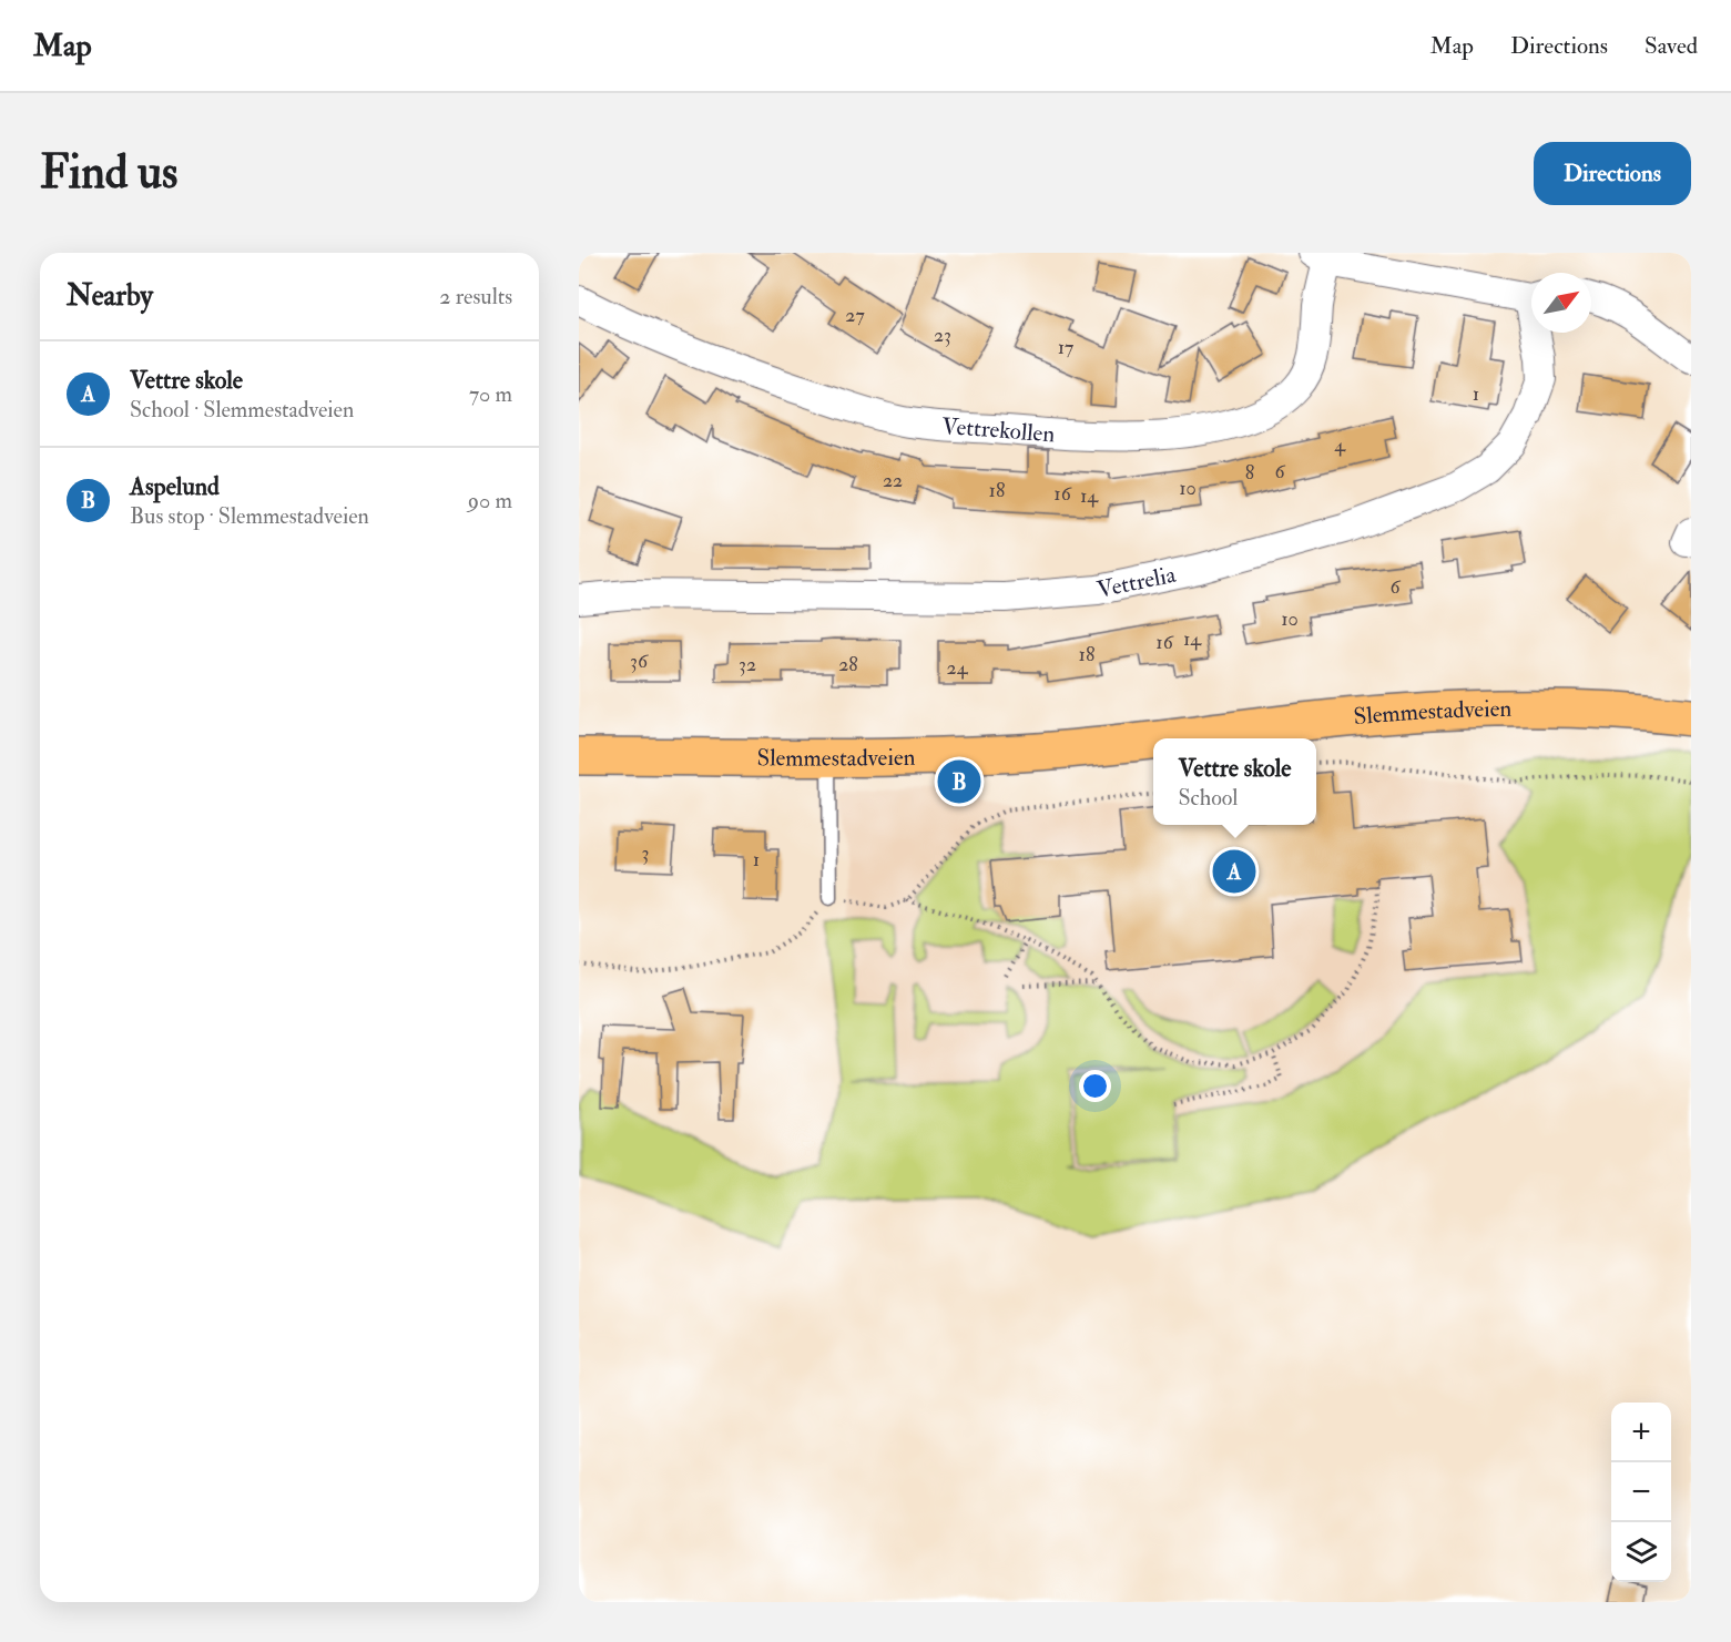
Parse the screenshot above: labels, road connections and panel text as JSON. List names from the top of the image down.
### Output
{
  "streets": {
    "main road": ["Slemmestadveien"],
    "street": ["Vettrekollen", "Vettrelia"]
  },
  "house_numbers": [
    "27",
    "23",
    "17",
    "1",
    "4",
    "6",
    "8",
    "22",
    "10",
    "18",
    "16",
    "14",
    "6",
    "10",
    "14",
    "16",
    "18",
    "36",
    "32",
    "28",
    "24",
    "3",
    "1"
  ],
  "north": "top right",
  "page": {
    "header": "Map",
    "nav": ["Map", "Directions", "Saved"],
    "buttons": "Directions",
    "title": "Find us",
    "heading": ["Nearby", "2 results"],
    "list": [
      {
        "mark": "A",
        "name": "Vettre skole",
        "note": "School · Slemmestadveien",
        "value": "70 m"
      },
      {
        "mark": "B",
        "name": "Aspelund",
        "note": "Bus stop · Slemmestadveien",
        "value": "90 m"
      }
    ],
    "popup": ["Vettre skole", "School"],
    "pins": ["B", "A"],
    "map_buttons": ["+", "−"]
  }
}
